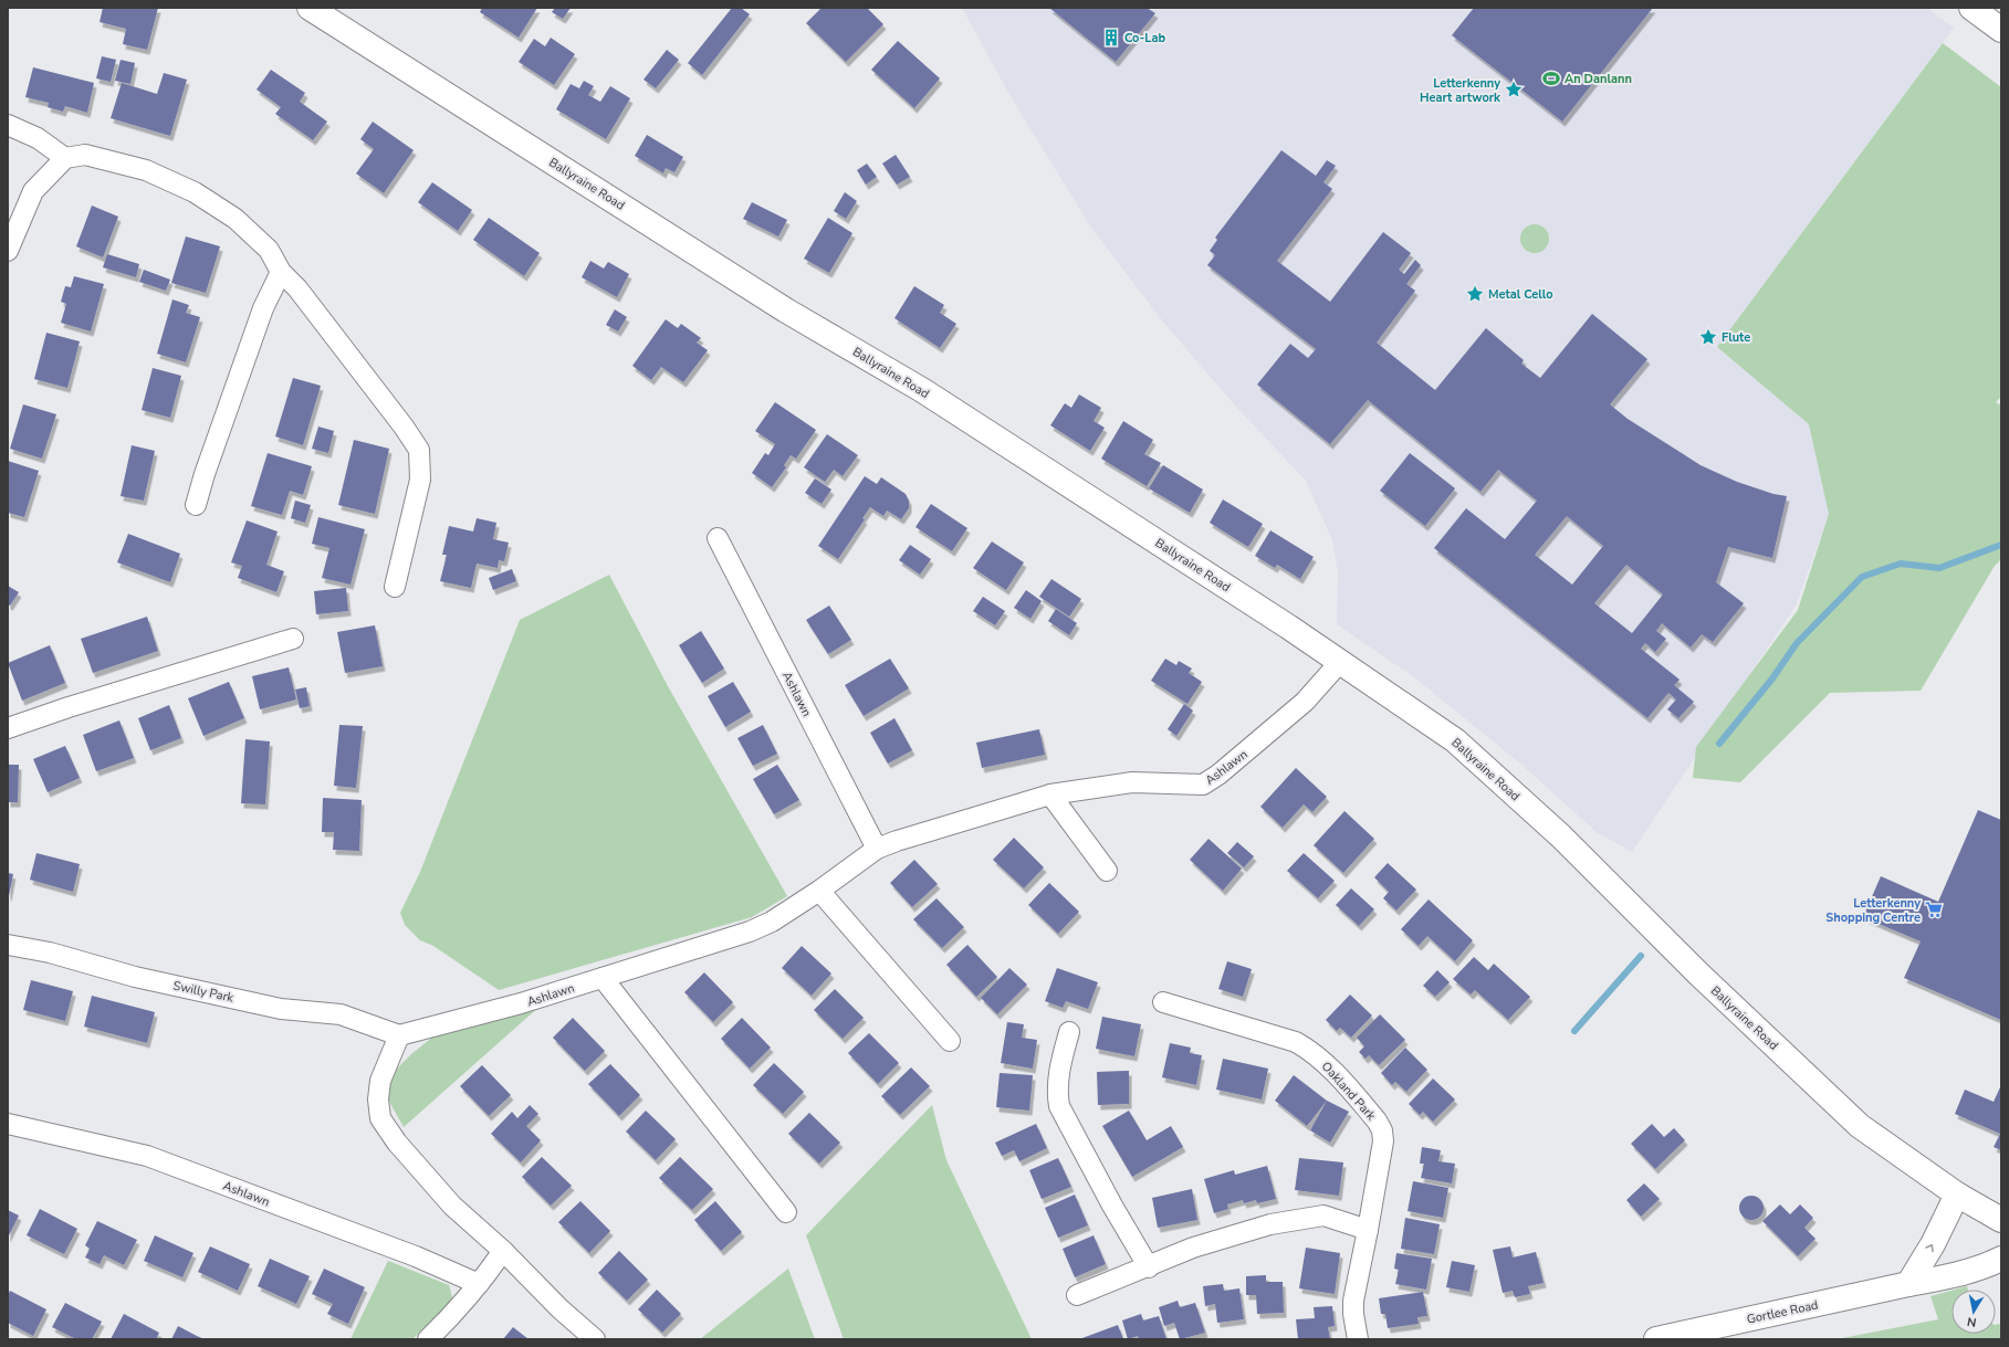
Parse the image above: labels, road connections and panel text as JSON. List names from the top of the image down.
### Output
{
  "streets": {
    "main road": ["Ballyraine Road", "Gortlee Road"],
    "street": ["Ashlawn", "Swilly Park", "Oakland Park"]
  },
  "crossings": [
    ["Ballyraine Road", "Ashlawn"],
    ["Ashlawn", "Swilly Park"]
  ],
  "places": {
    "building": ["Co-Lab"],
    "sports": ["An Danlann"],
    "place": ["Letterkenny Heart artwork", "Metal Cello", "Flute"],
    "supermarket": ["Letterkenny Shopping Centre"]
  },
  "north": "bottom"
}
